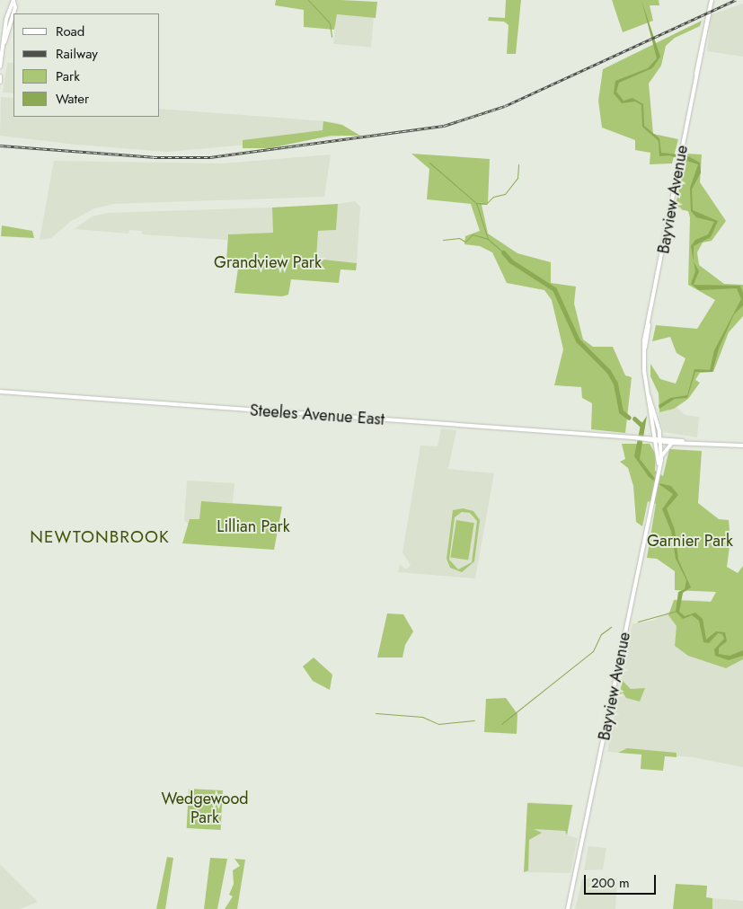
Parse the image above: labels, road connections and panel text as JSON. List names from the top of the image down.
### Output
{
  "streets": {
    "main road": ["Bayview Avenue", "Steeles Avenue East"]
  },
  "crossings": [
    ["Bayview Avenue", "Steeles Avenue East"]
  ],
  "districts": ["NEWTONBROOK"],
  "parks": [
    "Grandview Park",
    "Lillian Park",
    "Garnier Park",
    "Wedgewood Park"
  ],
  "legend": [
    "Road",
    "Railway",
    "Park",
    "Water"
  ],
  "scale_bar": "200 m"
}
